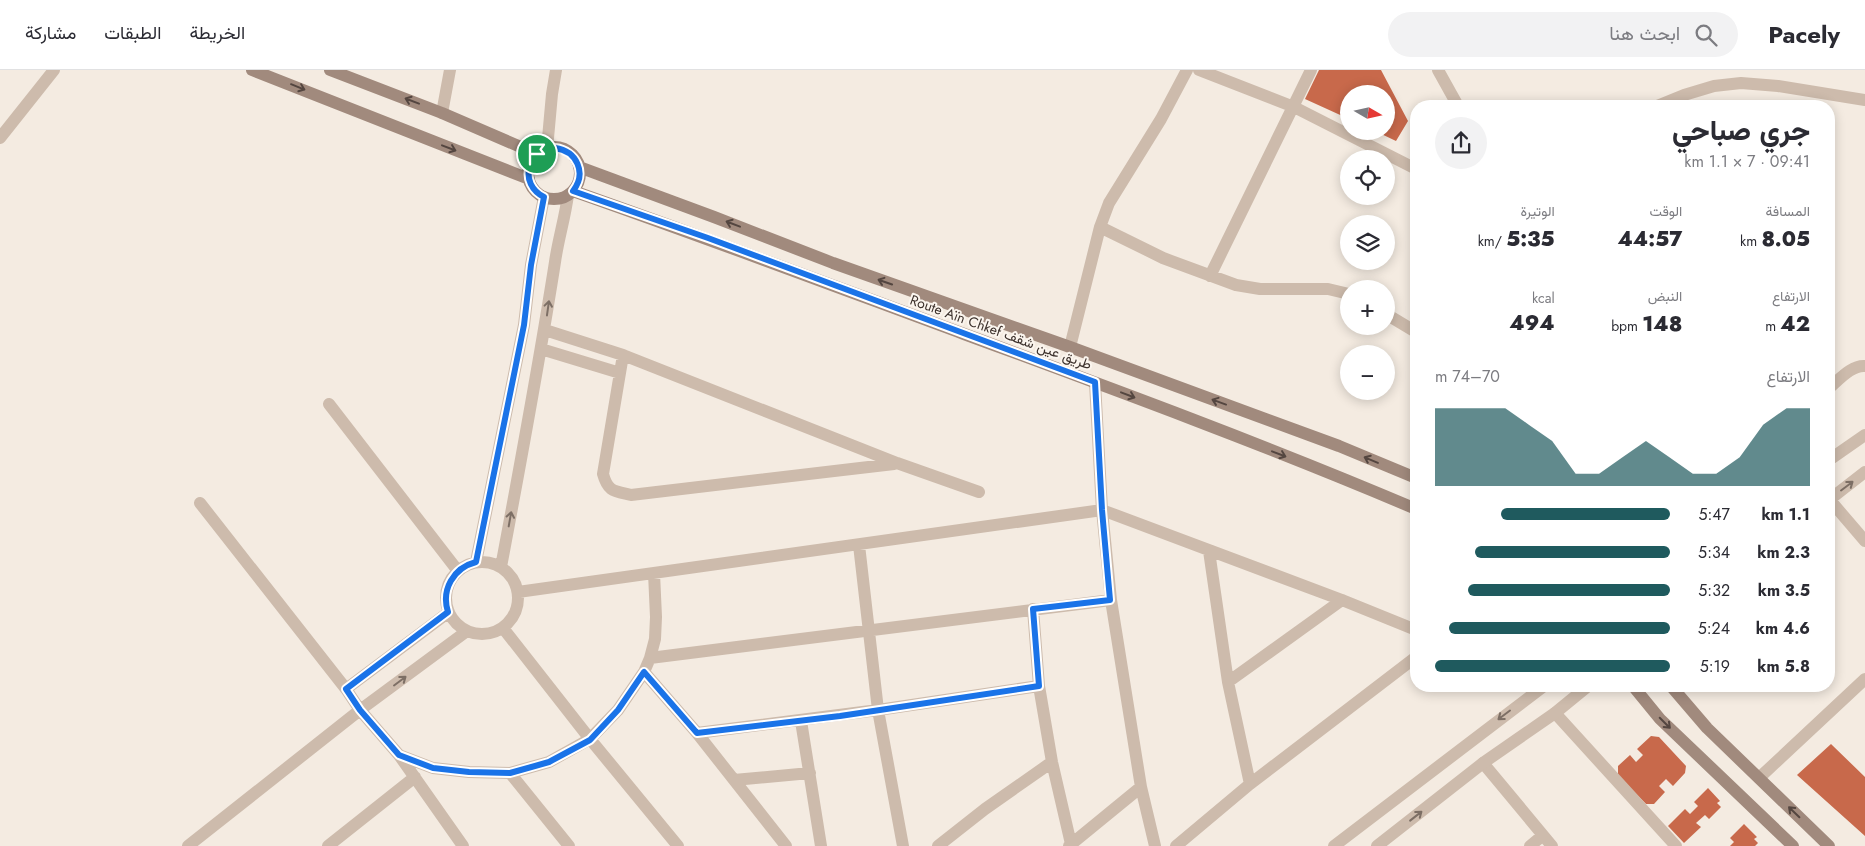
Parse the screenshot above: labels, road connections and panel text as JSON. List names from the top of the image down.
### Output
{
  "streets": {
    "main road": ["Route Aïn Chkef طريق عين شقف"]
  },
  "north": "right",
  "page": {
    "header": "Pacely",
    "search": "ابحث هنا",
    "nav": ["الخريطة", "الطبقات", "مشاركة"],
    "map_buttons": ["+", "−"],
    "heading": ["جري صباحي", "09:41 · 7 × 1.1 km"],
    "stats": [
      ["المسافة", "8.05 km"],
      ["الوقت", "44:57"],
      ["الوتيرة", "5:35 /km"],
      ["الارتفاع", "42 m"],
      ["النبض", "148 bpm"],
      ["kcal", "494"]
    ],
    "chart": ["الارتفاع", "70–74 m"],
    "list": [
      {
        "name": "1.1 km",
        "note": "5:47"
      },
      {
        "name": "2.3 km",
        "note": "5:34"
      },
      {
        "name": "3.5 km",
        "note": "5:32"
      },
      {
        "name": "4.6 km",
        "note": "5:24"
      },
      {
        "name": "5.8 km",
        "note": "5:19"
      }
    ]
  }
}
